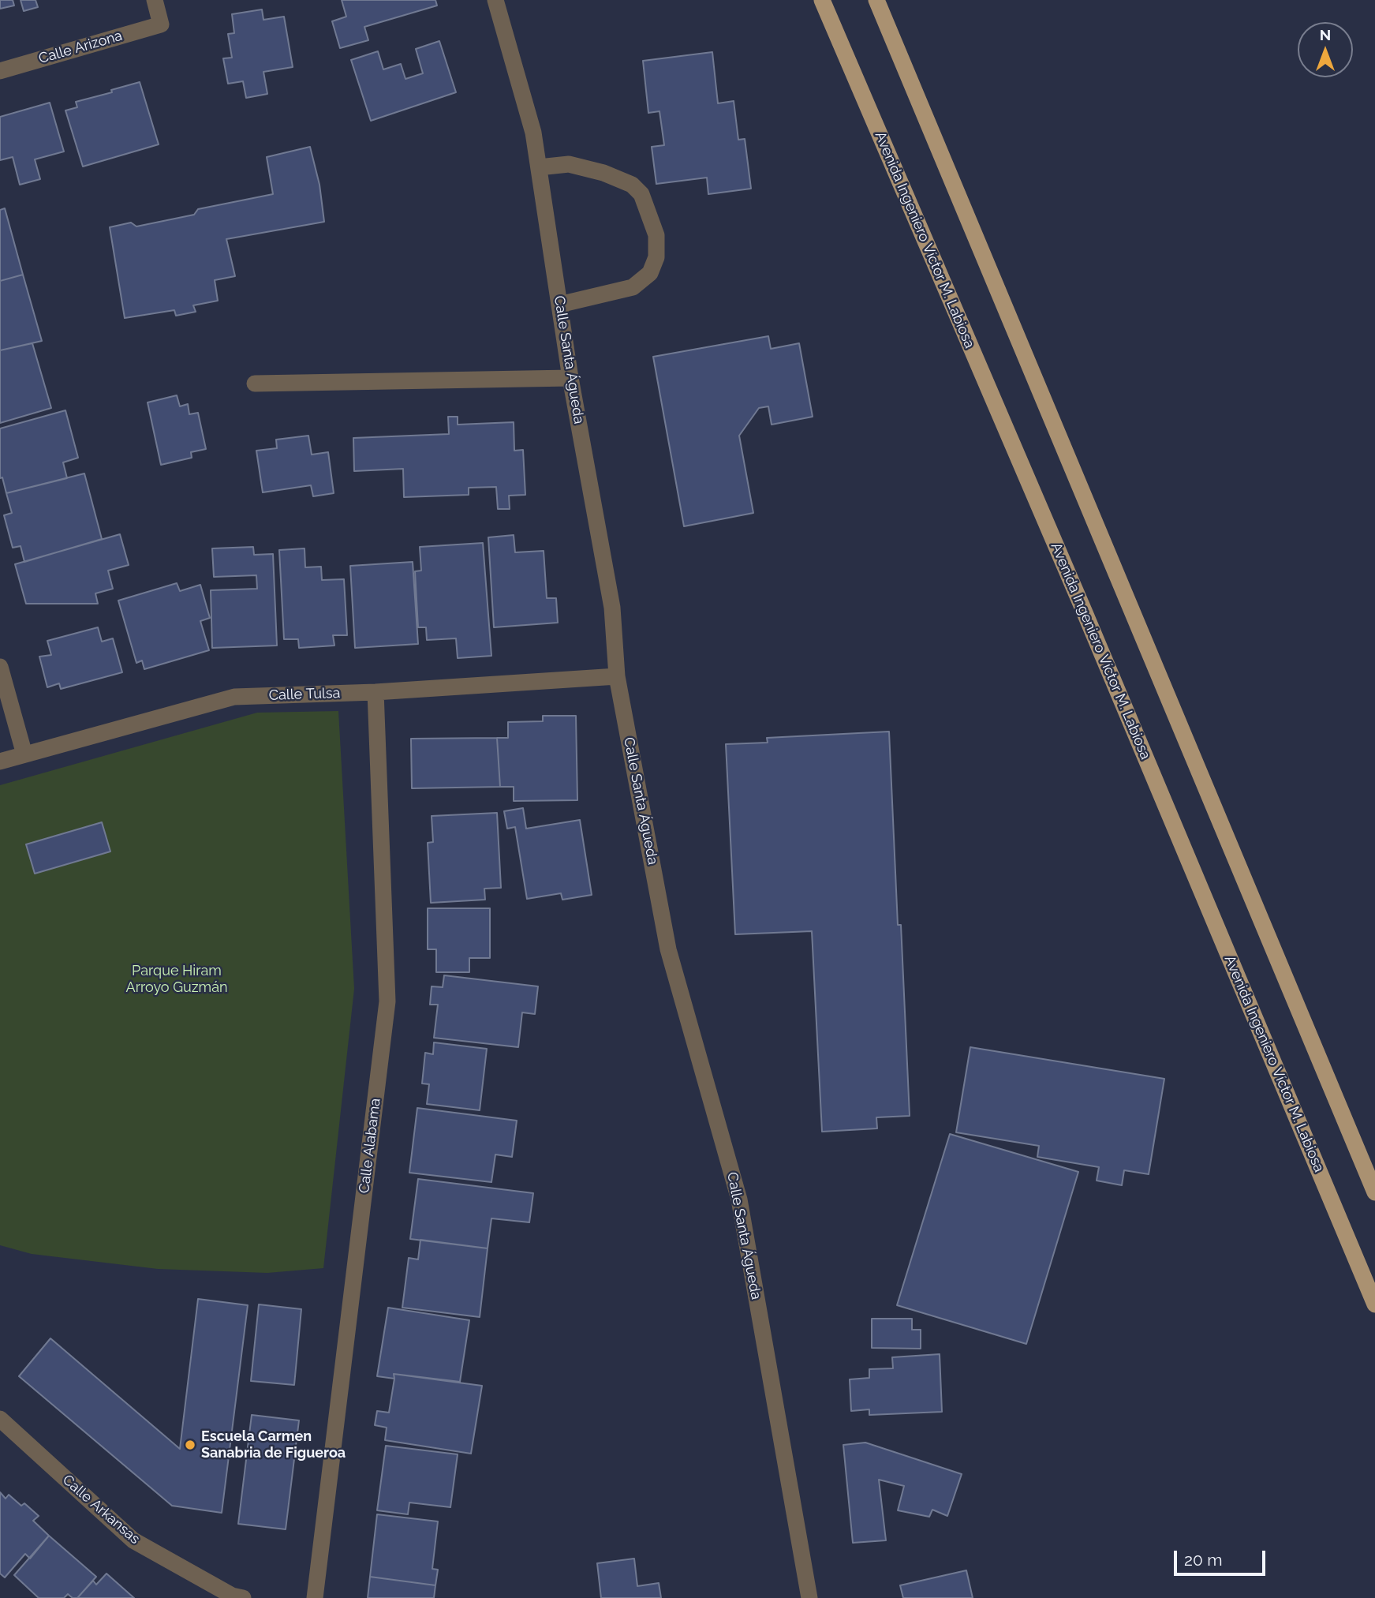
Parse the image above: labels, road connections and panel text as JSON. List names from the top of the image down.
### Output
{
  "streets": {
    "main road": ["Avenida Ingeniero Víctor M. Labiosa"],
    "street": [
      "Calle Arizona",
      "Calle Santa Águeda",
      "Calle Tulsa",
      "Calle Alabama",
      "Calle Arkansas"
    ]
  },
  "crossings": [
    ["Calle Santa Águeda", "Calle Tulsa"],
    ["Calle Tulsa", "Calle Alabama"]
  ],
  "parks": ["Parque Hiram Arroyo Guzmán"],
  "places": ["Escuela Carmen Sanabria de Figueroa"],
  "scale_bar": "20 m",
  "north": "top"
}
